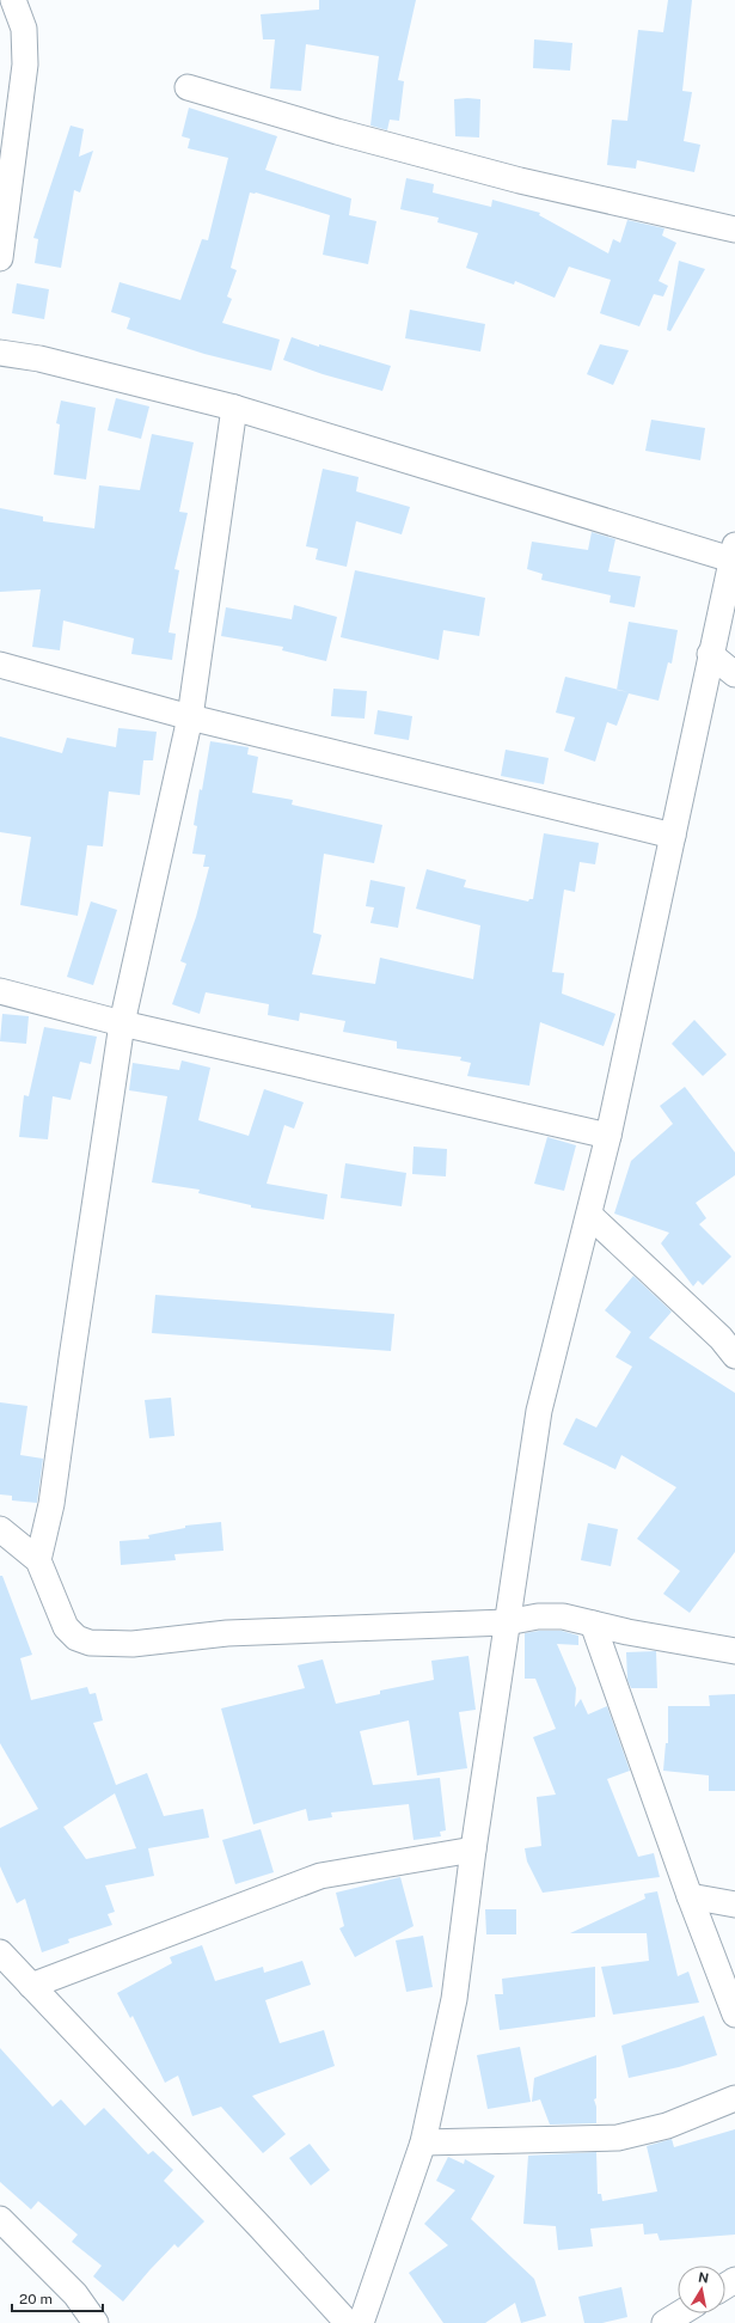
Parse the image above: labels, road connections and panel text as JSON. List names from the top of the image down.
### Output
{
  "scale_bar": "20 m",
  "north": "top"
}
